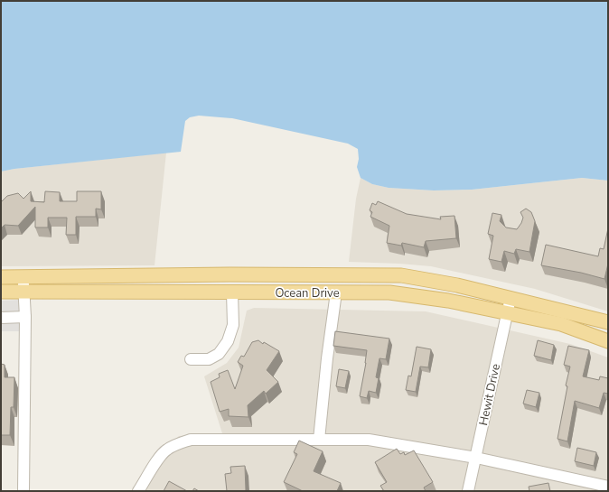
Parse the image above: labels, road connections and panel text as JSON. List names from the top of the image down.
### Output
{
  "streets": {
    "main road": ["Ocean Drive"],
    "street": ["Hewit Drive"]
  },
  "crossings": [
    ["Ocean Drive", "Hewit Drive"]
  ]
}
